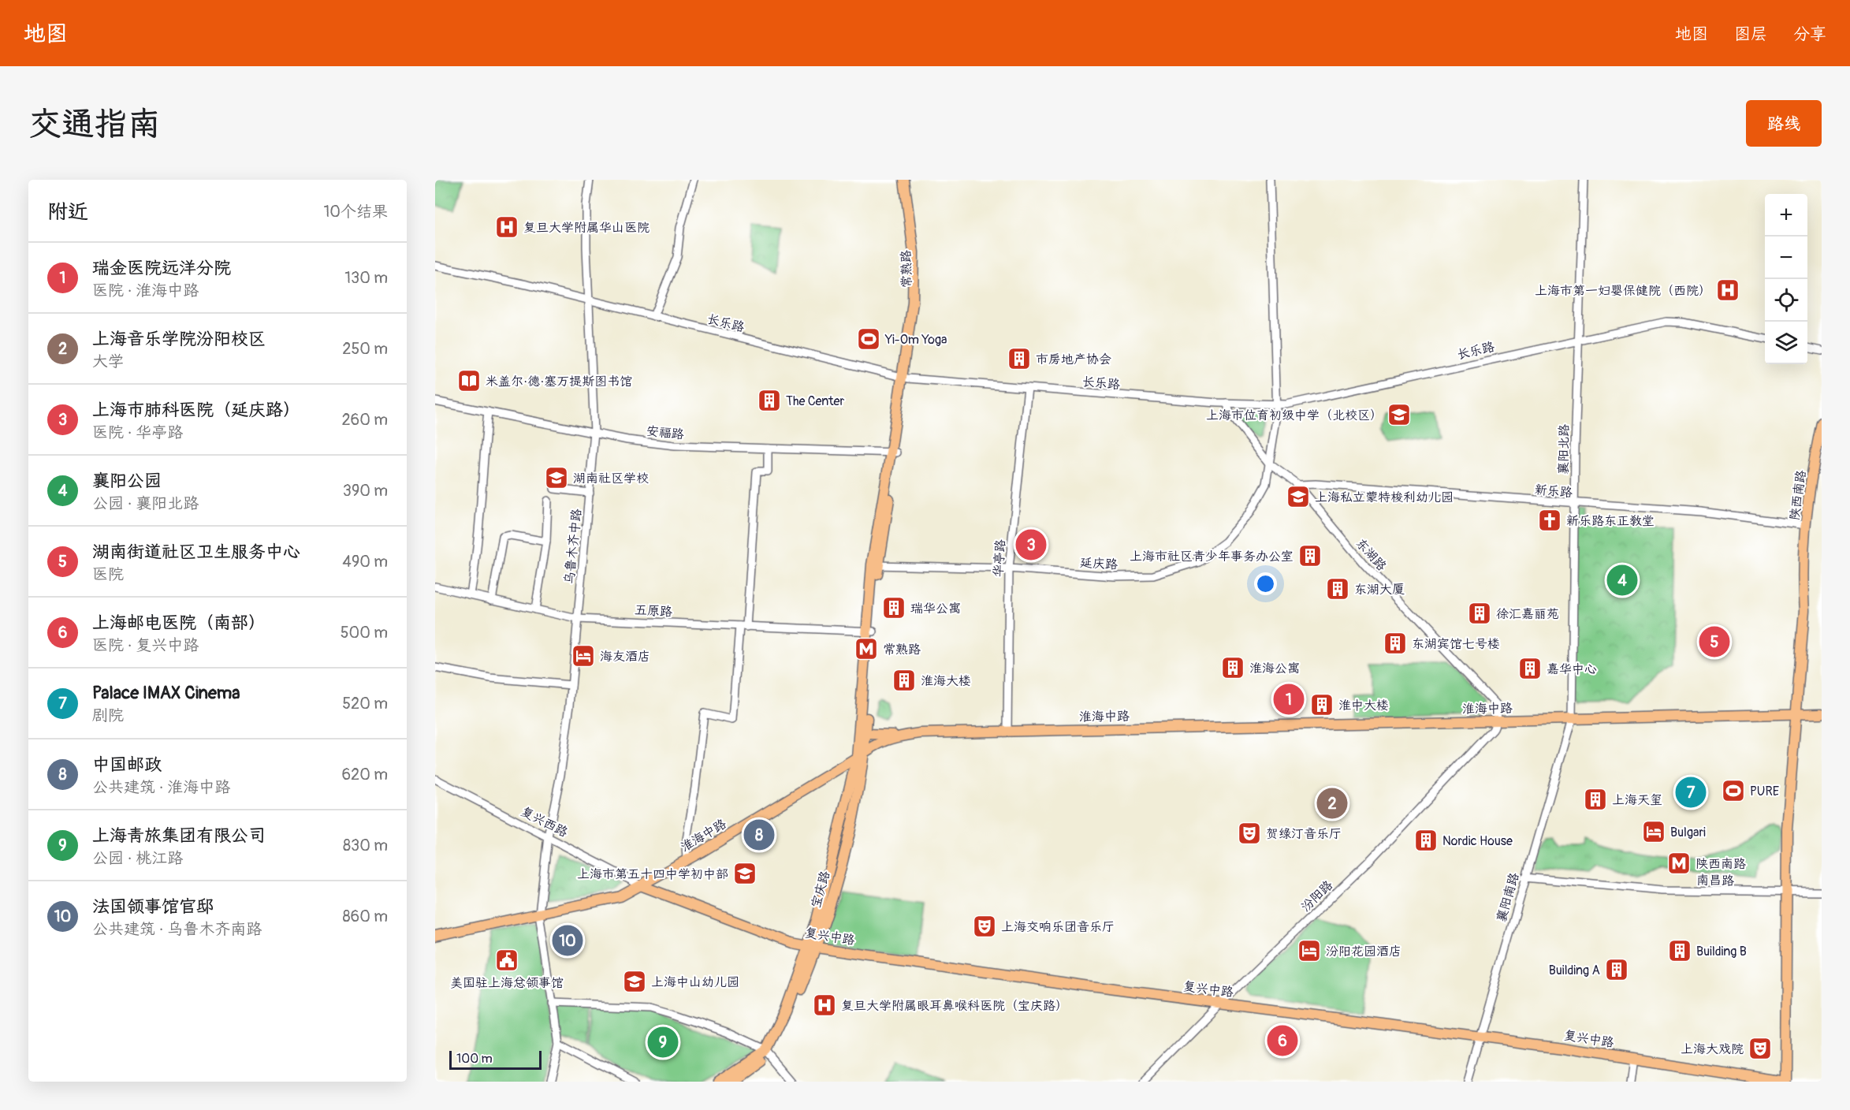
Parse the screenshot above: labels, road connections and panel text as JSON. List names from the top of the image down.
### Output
{
  "streets": {
    "main road": [
      "常熟路",
      "陕西南路",
      "淮海中路",
      "宝庆路",
      "复兴中路"
    ],
    "street": [
      "长乐路",
      "安福路",
      "襄阳北路",
      "新乐路",
      "乌鲁木齐中路",
      "东湖路",
      "华亭路",
      "延庆路",
      "五原路",
      "复兴西路",
      "南昌路",
      "汾阳路",
      "襄阳南路"
    ]
  },
  "crossings": [
    ["常熟路", "长乐路"],
    ["常熟路", "安福路"],
    ["常熟路", "延庆路"],
    ["常熟路", "五原路"],
    ["常熟路", "淮海中路"],
    ["常熟路", "宝庆路"],
    ["长乐路", "襄阳北路"],
    ["长乐路", "乌鲁木齐中路"],
    ["长乐路", "东湖路"],
    ["长乐路", "华亭路"],
    ["长乐路", "延庆路"],
    ["安福路", "乌鲁木齐中路"],
    ["襄阳北路", "新乐路"],
    ["襄阳北路", "淮海中路"],
    ["襄阳北路", "襄阳南路"],
    ["新乐路", "陕西南路"],
    ["新乐路", "东湖路"],
    ["陕西南路", "淮海中路"],
    ["陕西南路", "南昌路"],
    ["乌鲁木齐中路", "五原路"],
    ["乌鲁木齐中路", "淮海中路"],
    ["乌鲁木齐中路", "复兴西路"],
    ["东湖路", "延庆路"],
    ["东湖路", "淮海中路"],
    ["东湖路", "汾阳路"],
    ["华亭路", "延庆路"],
    ["华亭路", "淮海中路"],
    ["淮海中路", "复兴西路"],
    ["淮海中路", "宝庆路"],
    ["淮海中路", "汾阳路"],
    ["淮海中路", "襄阳南路"],
    ["淮海中路", "复兴中路"],
    ["复兴西路", "复兴中路"],
    ["南昌路", "襄阳南路"],
    ["宝庆路", "复兴中路"],
    ["汾阳路", "复兴中路"],
    ["襄阳南路", "复兴中路"]
  ],
  "places": {
    "hospital": ["复旦大学附属华山医院", "上海市第一妇婴保健院（西院）", "复旦大学附属眼耳鼻喉科医院（宝庆路）"],
    "sports": ["Yi-Om Yoga", "PURE"],
    "building": [
      "市房地产协会",
      "The Center",
      "上海市社区青少年事务办公室",
      "东湖大厦",
      "瑞华公寓",
      "徐汇嘉丽苑",
      "东湖宾馆七号楼",
      "淮海公寓",
      "嘉华中心",
      "淮海大楼",
      "淮中大楼",
      "上海天玺",
      "Nordic House",
      "Building B",
      "Building A"
    ],
    "library": ["米盖尔·德·塞万提斯图书馆"],
    "school or university": [
      "上海市位育初级中学（北校区）",
      "湖南社区学校",
      "上海私立蒙特梭利幼儿园",
      "上海市第五十四中学初中部",
      "上海中山幼儿园"
    ],
    "church": ["新乐路东正教堂"],
    "metro station": ["常熟路", "陕西南路"],
    "hotel": ["海友酒店", "Bulgari", "汾阳花园酒店"],
    "theatre": ["贺绿汀音乐厅", "上海交响乐团音乐厅", "上海大戏院"],
    "public building": ["美国驻上海总领事馆"]
  },
  "scale_bar": "100 m",
  "page": {
    "header": "地图",
    "nav": ["地图", "图层", "分享"],
    "buttons": "路线",
    "title": "交通指南",
    "heading": ["附近", "10个结果"],
    "map_buttons": ["+", "−"],
    "list": [
      {
        "mark": "1",
        "name": "瑞金医院远洋分院",
        "note": "医院 · 淮海中路",
        "value": "130 m"
      },
      {
        "mark": "2",
        "name": "上海音乐学院汾阳校区",
        "note": "大学",
        "value": "250 m"
      },
      {
        "mark": "3",
        "name": "上海市肺科医院（延庆路）",
        "note": "医院 · 华亭路",
        "value": "260 m"
      },
      {
        "mark": "4",
        "name": "襄阳公园",
        "note": "公园 · 襄阳北路",
        "value": "390 m"
      },
      {
        "mark": "5",
        "name": "湖南街道社区卫生服务中心",
        "note": "医院",
        "value": "490 m"
      },
      {
        "mark": "6",
        "name": "上海邮电医院（南部）",
        "note": "医院 · 复兴中路",
        "value": "500 m"
      },
      {
        "mark": "7",
        "name": "Palace IMAX Cinema",
        "note": "剧院",
        "value": "520 m"
      },
      {
        "mark": "8",
        "name": "中国邮政",
        "note": "公共建筑 · 淮海中路",
        "value": "620 m"
      },
      {
        "mark": "9",
        "name": "上海青旅集团有限公司",
        "note": "公园 · 桃江路",
        "value": "830 m"
      },
      {
        "mark": "10",
        "name": "法国领事馆官邸",
        "note": "公共建筑 · 乌鲁木齐南路",
        "value": "860 m"
      }
    ],
    "pins": [
      "3",
      "4",
      "5",
      "1",
      "7",
      "2",
      "8",
      "10",
      "6",
      "9"
    ],
    "scale": "100 m"
  }
}
